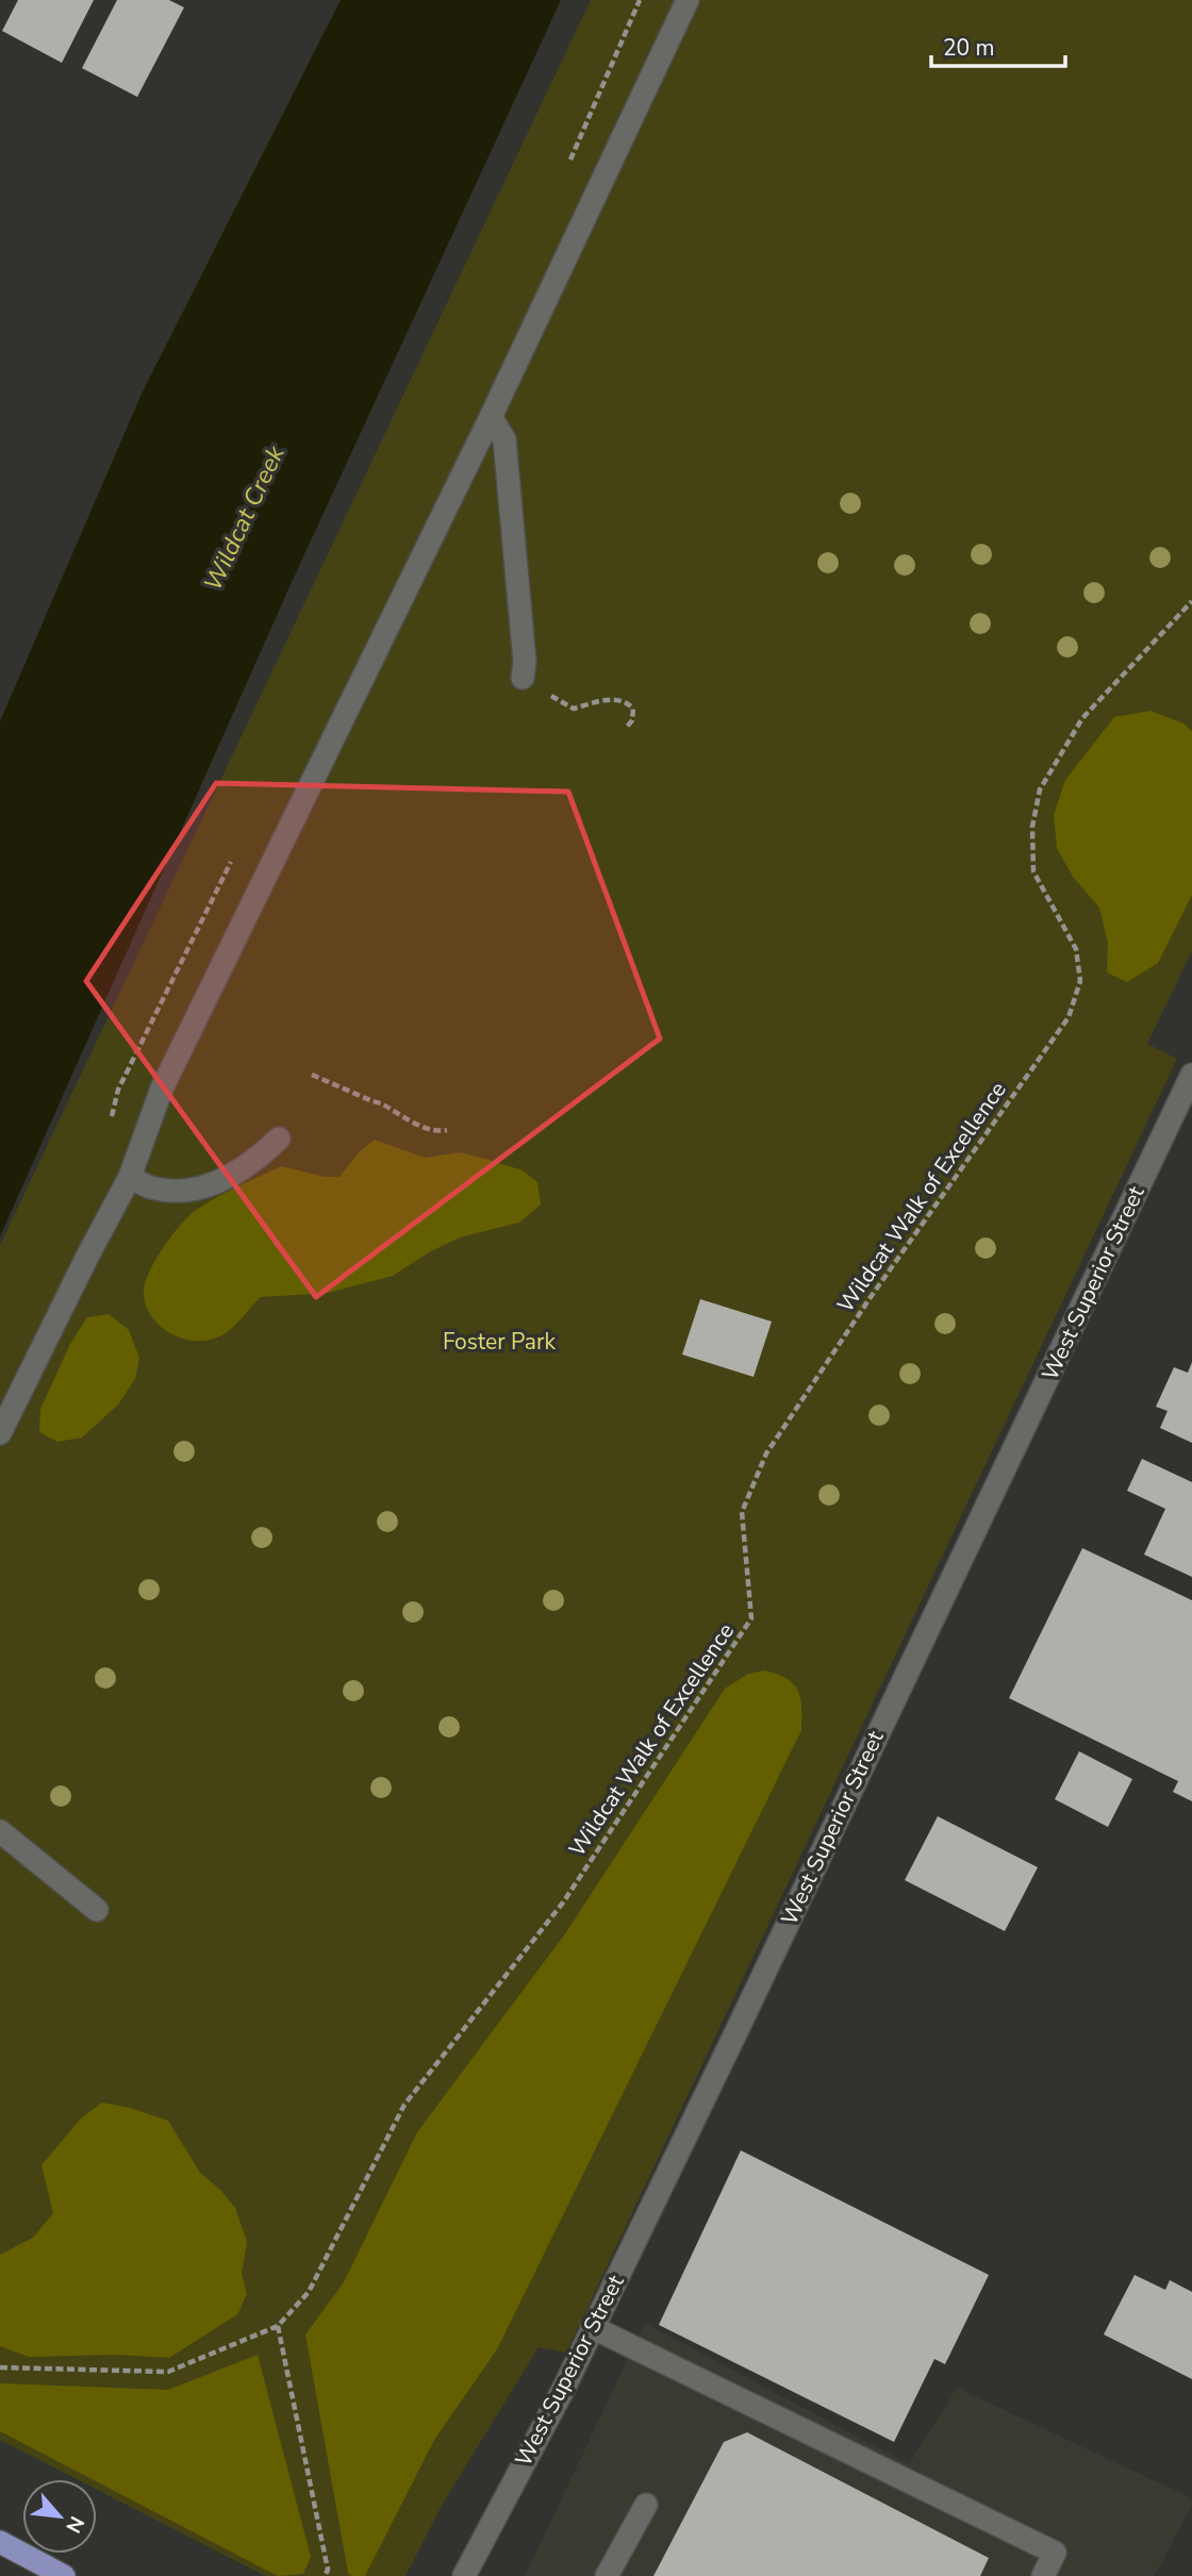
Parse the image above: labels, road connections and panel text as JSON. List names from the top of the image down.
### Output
{
  "streets": {
    "street": ["West Superior Street"],
    "path": ["Wildcat Walk of Excellence"]
  },
  "water": ["Wildcat Creek"],
  "parks": ["Foster Park"],
  "scale_bar": "20 m",
  "north": "bottom right"
}
